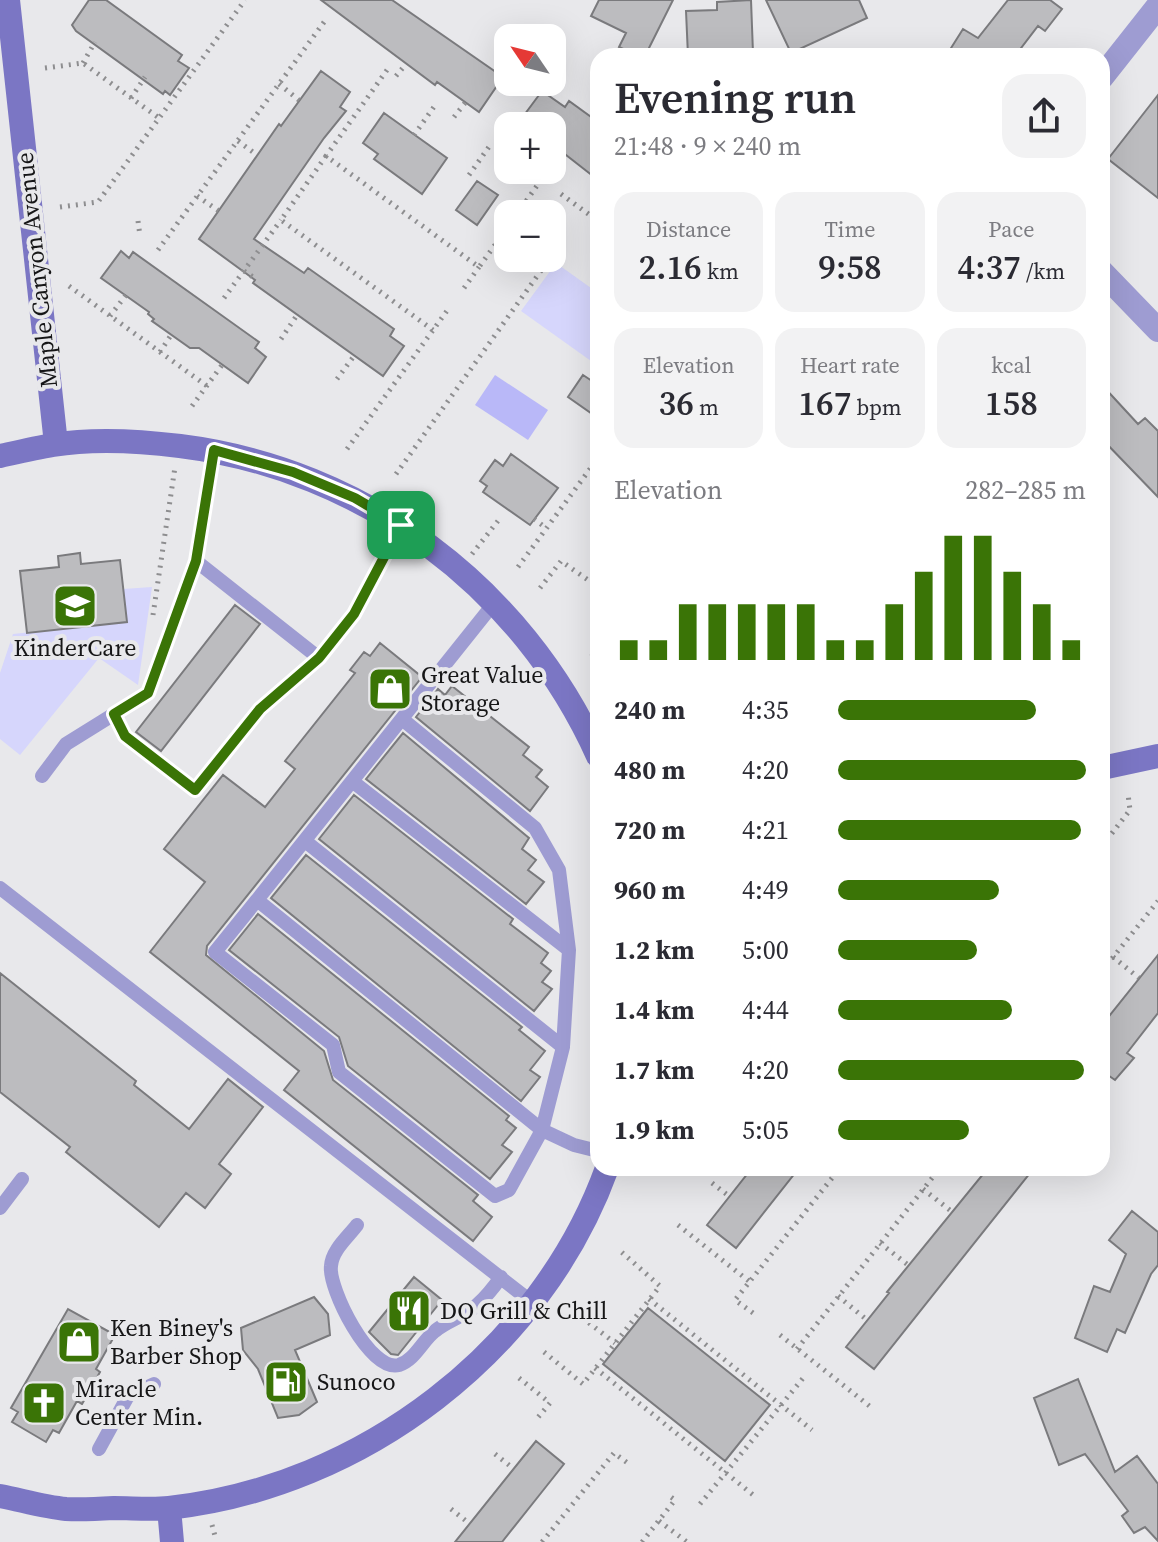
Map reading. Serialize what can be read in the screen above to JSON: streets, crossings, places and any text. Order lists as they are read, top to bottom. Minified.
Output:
{"streets":{"street":["Maple Canyon Avenue"]},"places":{"school or university":["KinderCare"],"shop":["Great Value Storage","Ken Biney's Barber Shop"],"restaurant":["DQ Grill & Chill"],"fuel station":["Sunoco"],"church":["Miracle Center Min."]},"north":"top left","page":{"map_buttons":["+","−"],"heading":["Evening run","21:48 · 9 × 240 m"],"stats":[["Distance","2.16 km"],["Time","9:58"],["Pace","4:37 /km"],["Elevation","36 m"],["Heart rate","167 bpm"],["kcal","158"]],"chart":["Elevation","282–285 m"],"list":[{"name":"240 m","note":"4:35"},{"name":"480 m","note":"4:20"},{"name":"720 m","note":"4:21"},{"name":"960 m","note":"4:49"},{"name":"1.2 km","note":"5:00"},{"name":"1.4 km","note":"4:44"},{"name":"1.7 km","note":"4:20"},{"name":"1.9 km","note":"5:05"}]}}
